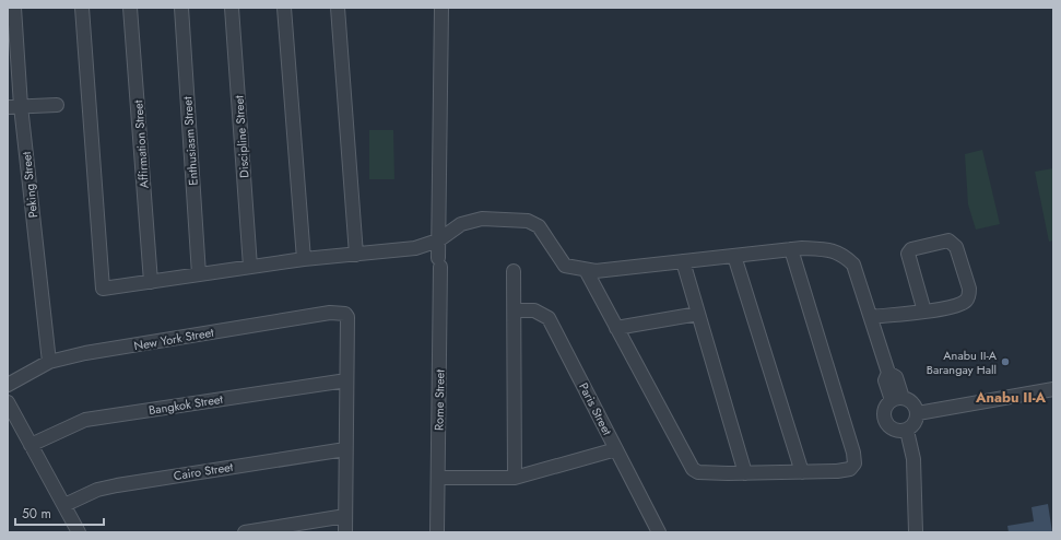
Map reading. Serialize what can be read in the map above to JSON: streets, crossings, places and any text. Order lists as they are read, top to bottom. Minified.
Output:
{"streets":{"street":["Discipline Street","Enthusiasm Street","Affirmation Street","Peking Street","New York Street","Rome Street","Bangkok Street","Paris Street","Cairo Street"]},"crossings":[["Peking Street","New York Street"],["New York Street","Bangkok Street"]],"districts":["Anabu II-A"],"places":["Anabu II-A Barangay Hall"],"scale_bar":"50 m"}
